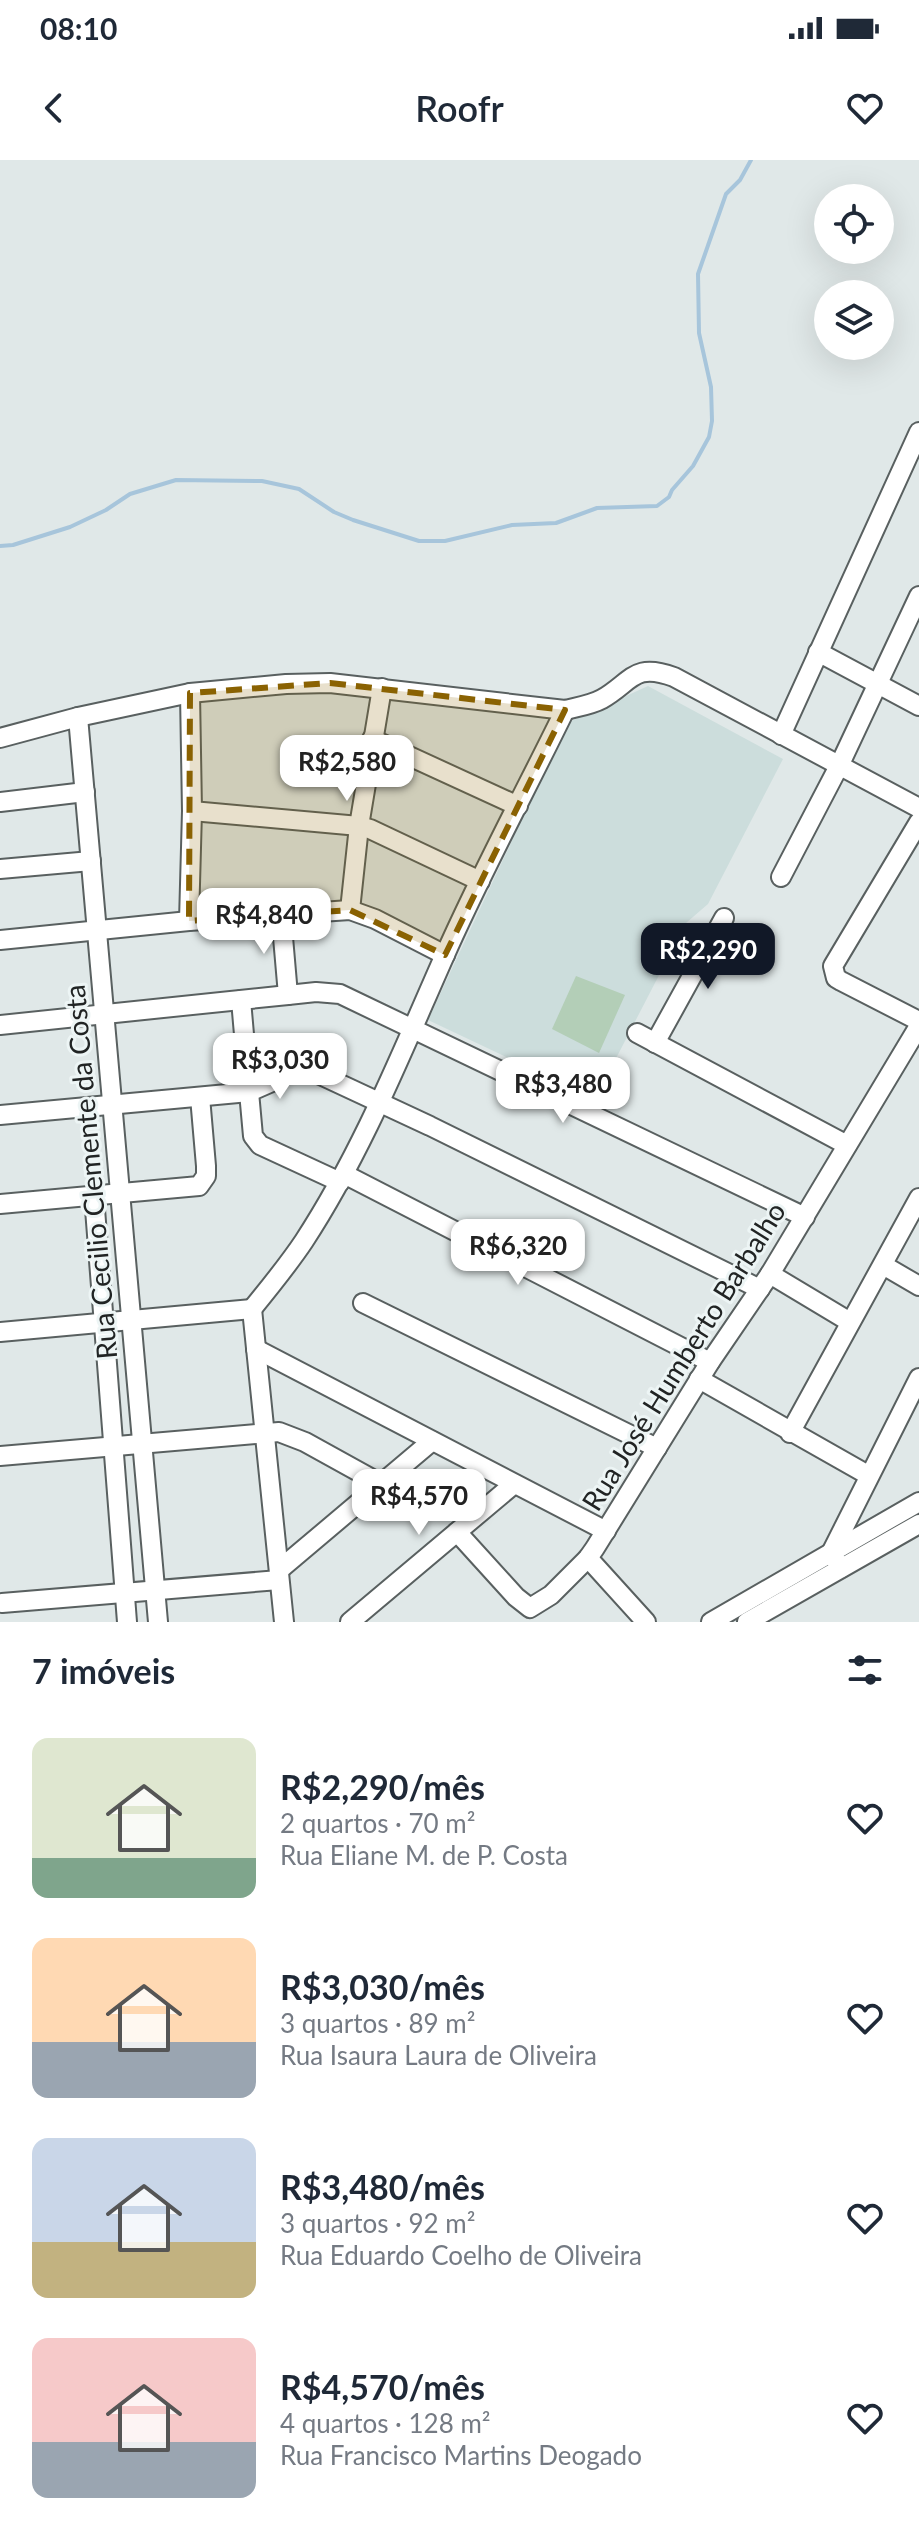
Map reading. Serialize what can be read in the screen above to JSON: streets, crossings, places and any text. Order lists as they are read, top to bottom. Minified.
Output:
{"streets":{"street":["Rua Cecilio Clemente da Costa","Rua José Humberto Barbalho"]},"page":{"status":"08:10","header":"Roofr","price":["R$2,580","R$4,840","R$2,290","R$3,030","R$3,480","R$6,320","R$4,570"],"heading":"7 imóveis","list":[{"name":"R$2,290/mês","note":"2 quartos · 70 m² · Rua Eliane M. de P. Costa"},{"name":"R$3,030/mês","note":"3 quartos · 89 m² · Rua Isaura Laura de Oliveira"},{"name":"R$3,480/mês","note":"3 quartos · 92 m² · Rua Eduardo Coelho de Oliveira"},{"name":"R$4,570/mês","note":"4 quartos · 128 m² · Rua Francisco Martins Deogado"}]}}
